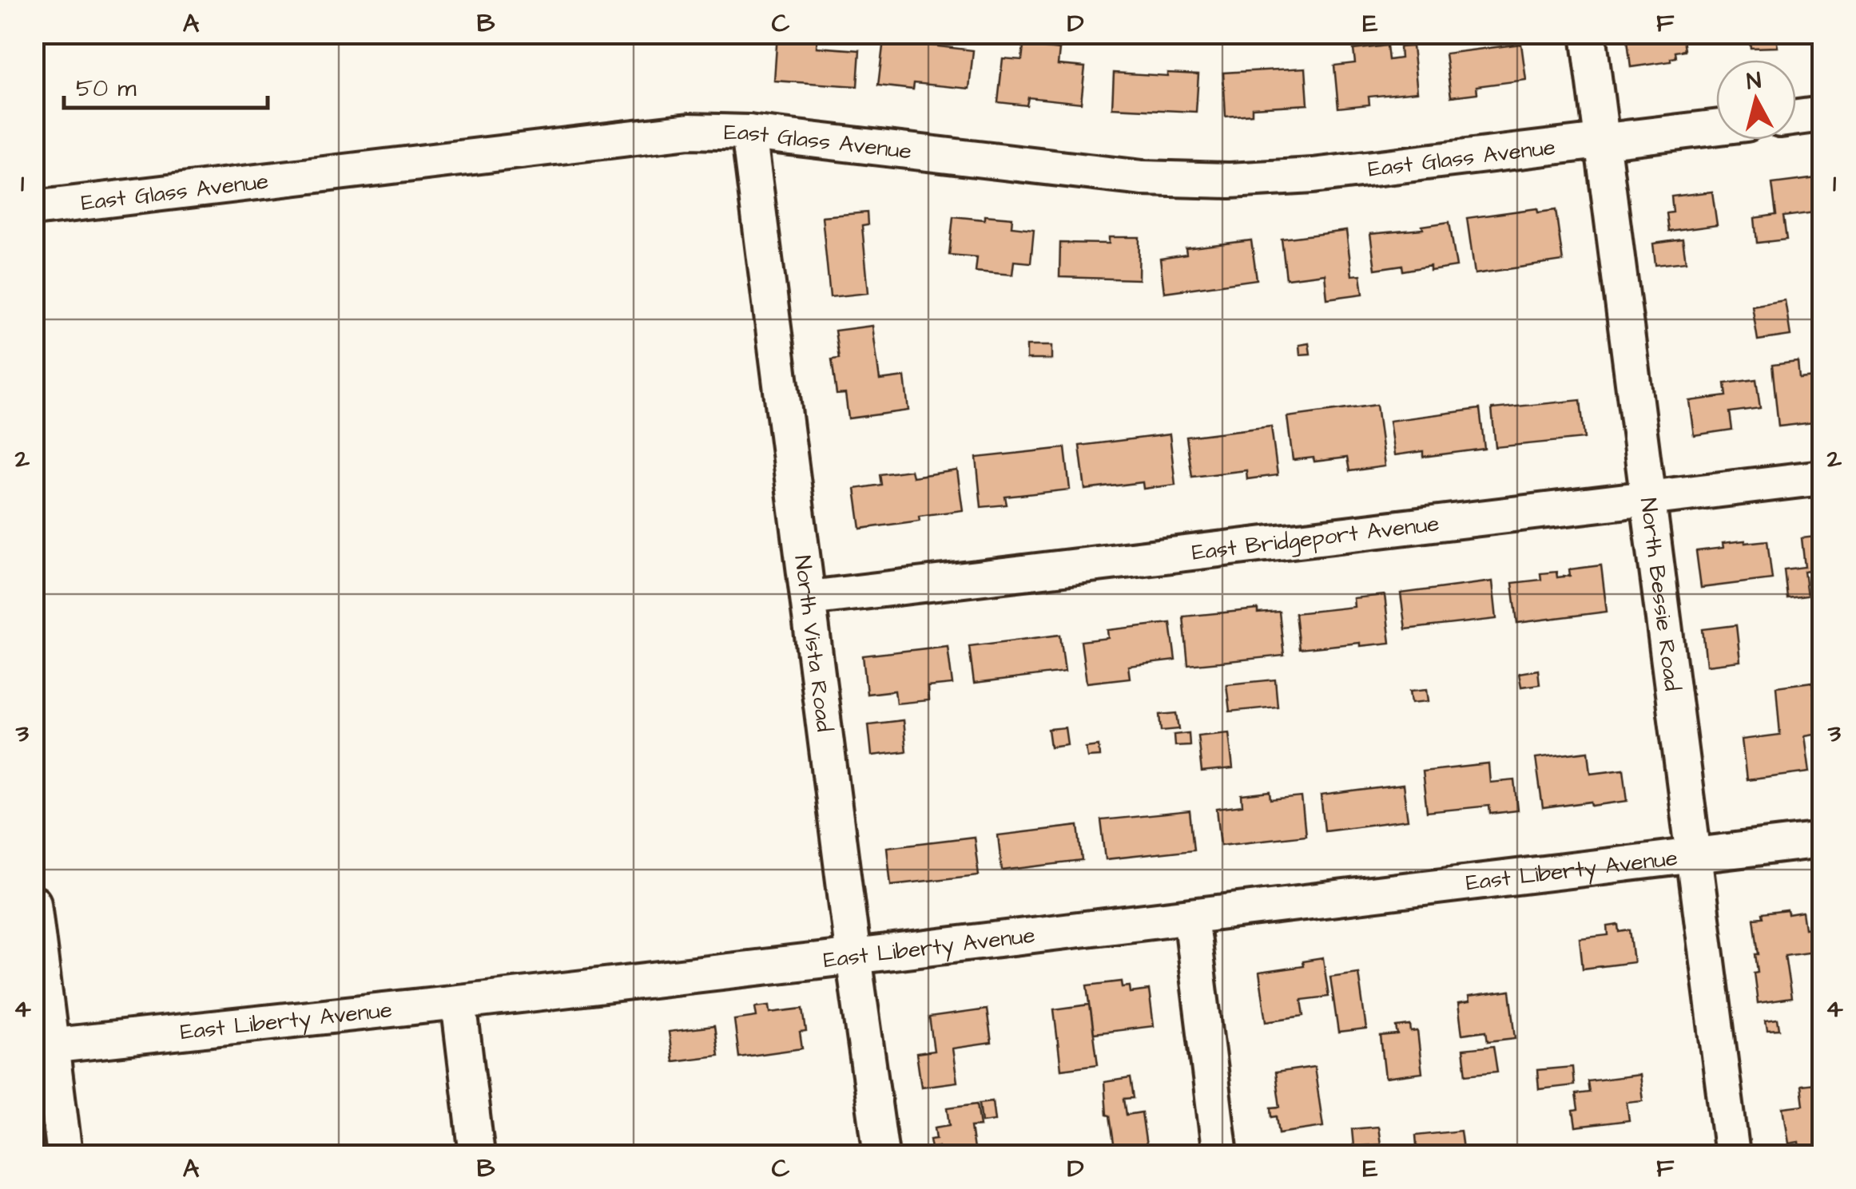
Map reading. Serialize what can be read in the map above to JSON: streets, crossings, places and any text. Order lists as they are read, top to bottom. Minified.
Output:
{"streets":{"street":["East Glass Avenue","East Bridgeport Avenue","North Bessie Road","North Vista Road","East Liberty Avenue"]},"crossings":[["East Glass Avenue","North Bessie Road"],["East Glass Avenue","North Vista Road"],["East Bridgeport Avenue","North Bessie Road"],["East Bridgeport Avenue","North Vista Road"],["North Bessie Road","East Liberty Avenue"],["North Vista Road","East Liberty Avenue"]],"scale_bar":"50 m","north":"top","grid":{"columns":["A","B","C","D","E","F"],"rows":["1","2","3","4"]}}
